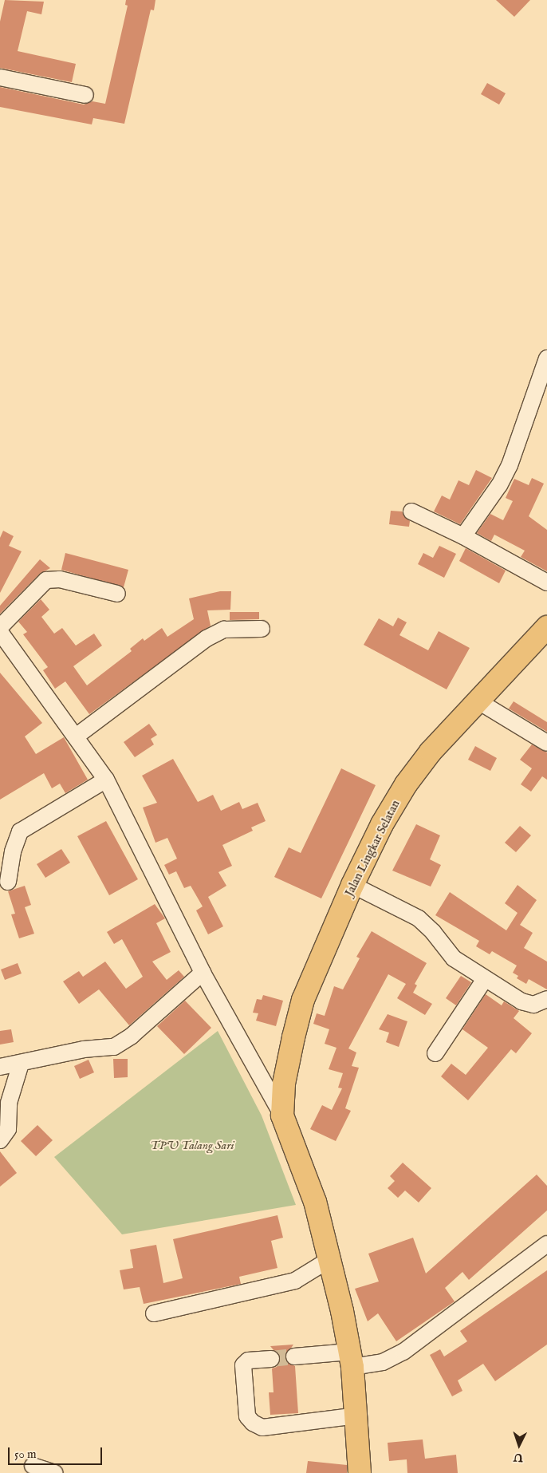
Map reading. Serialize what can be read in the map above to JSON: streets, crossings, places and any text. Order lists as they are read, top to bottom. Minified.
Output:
{"streets":{"highway":["Jalan Lingkar Selatan"]},"parks":["TPU Talang Sari"],"scale_bar":"50 m","north":"bottom"}
